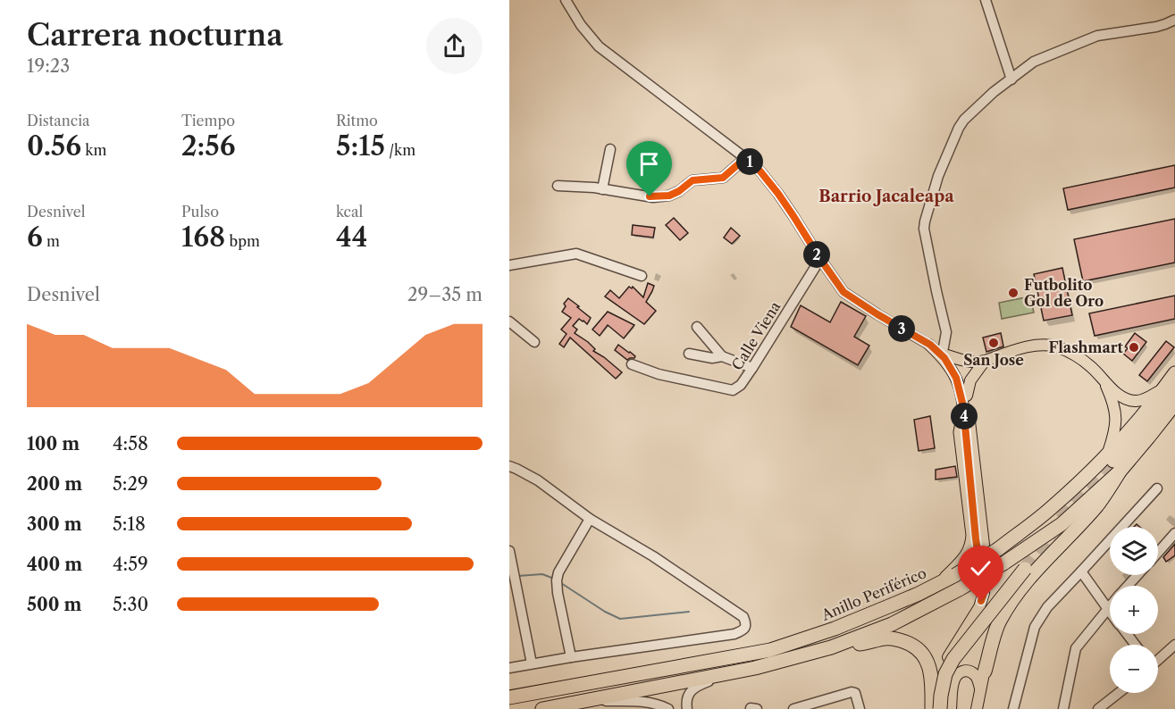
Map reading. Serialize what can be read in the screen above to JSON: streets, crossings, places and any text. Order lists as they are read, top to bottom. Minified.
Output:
{"streets":{"highway":["Anillo Periférico"],"street":["Calle Viena"]},"districts":["Barrio Jacaleapa"],"places":["Futbolito Gol de Oro","San Jose","Flashmart"],"page":{"heading":["Carrera nocturna","19:23"],"stats":[["Distancia","0.56 km"],["Tiempo","2:56"],["Ritmo","5:15 /km"],["Desnivel","6 m"],["Pulso","168 bpm"],["kcal","44"]],"pins":["1","2","3","4"],"chart":["Desnivel","29–35 m"],"list":[{"name":"100 m","note":"4:58"},{"name":"200 m","note":"5:29"},{"name":"300 m","note":"5:18"},{"name":"400 m","note":"4:59"},{"name":"500 m","note":"5:30"}],"map_buttons":["+","−"]}}
